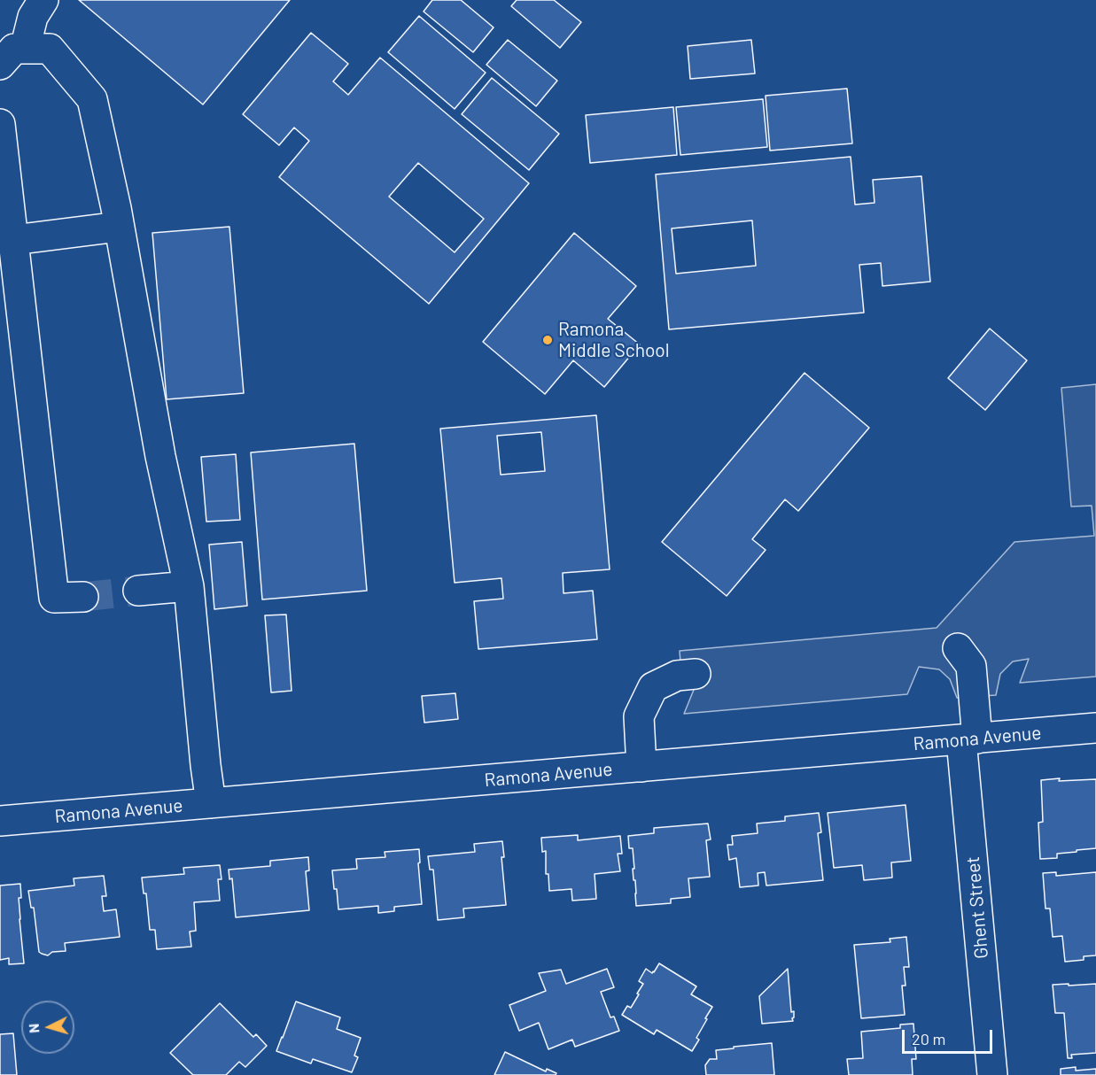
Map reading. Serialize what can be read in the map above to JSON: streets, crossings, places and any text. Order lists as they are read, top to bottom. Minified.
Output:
{"streets":{"street":["Ramona Avenue","Ghent Street"]},"crossings":[["Ramona Avenue","Ghent Street"]],"places":["Ramona Middle School"],"scale_bar":"20 m","north":"left"}
